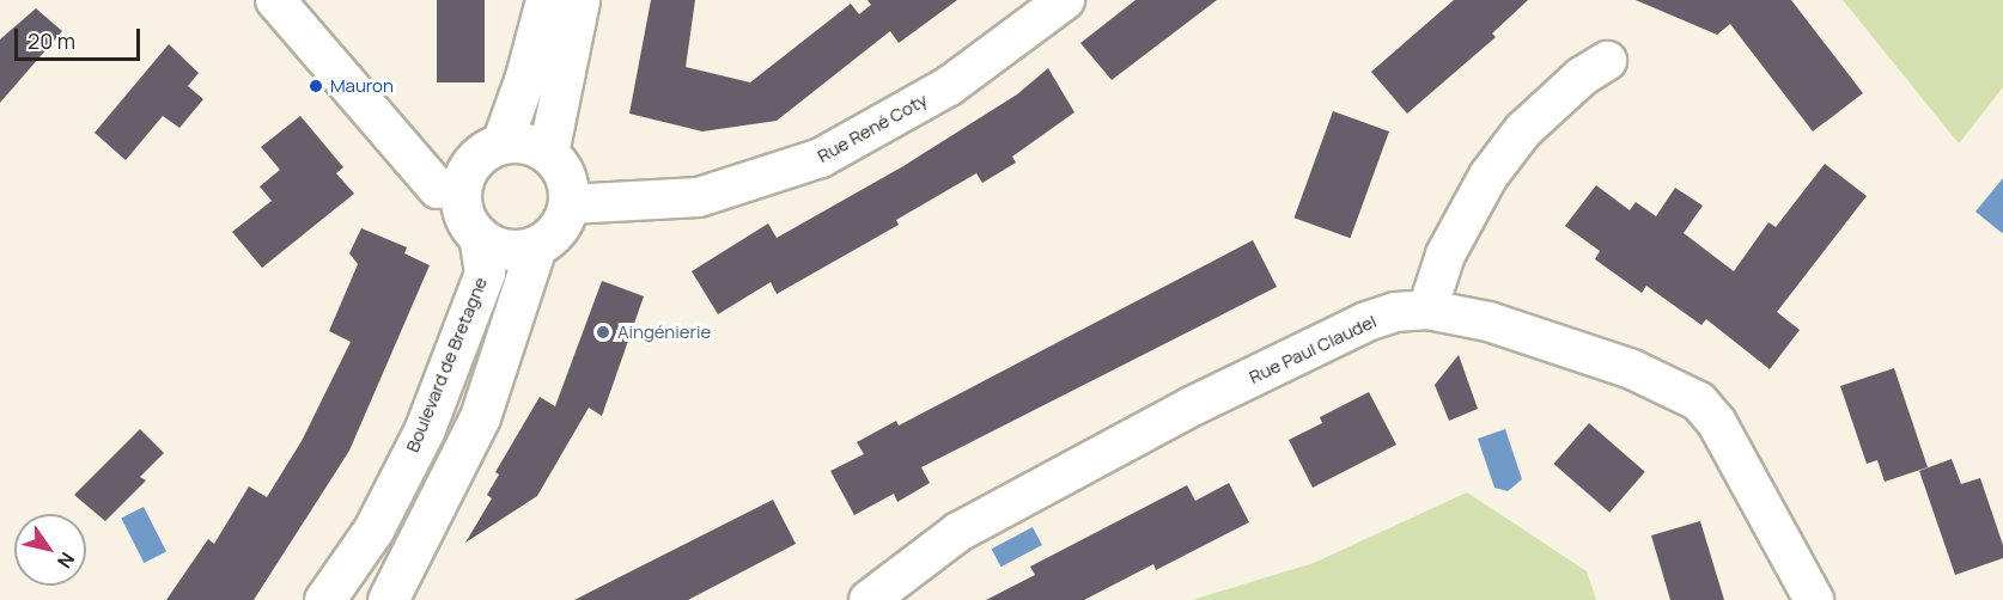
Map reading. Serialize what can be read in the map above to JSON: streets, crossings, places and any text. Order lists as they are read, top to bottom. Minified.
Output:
{"streets":{"main road":["Boulevard de Bretagne"],"street":["Rue René Coty","Rue Paul Claudel"]},"crossings":[["Rue René Coty","Boulevard de Bretagne"]],"places":["Mauron","Aingénierie"],"scale_bar":"20 m","north":"bottom right"}
